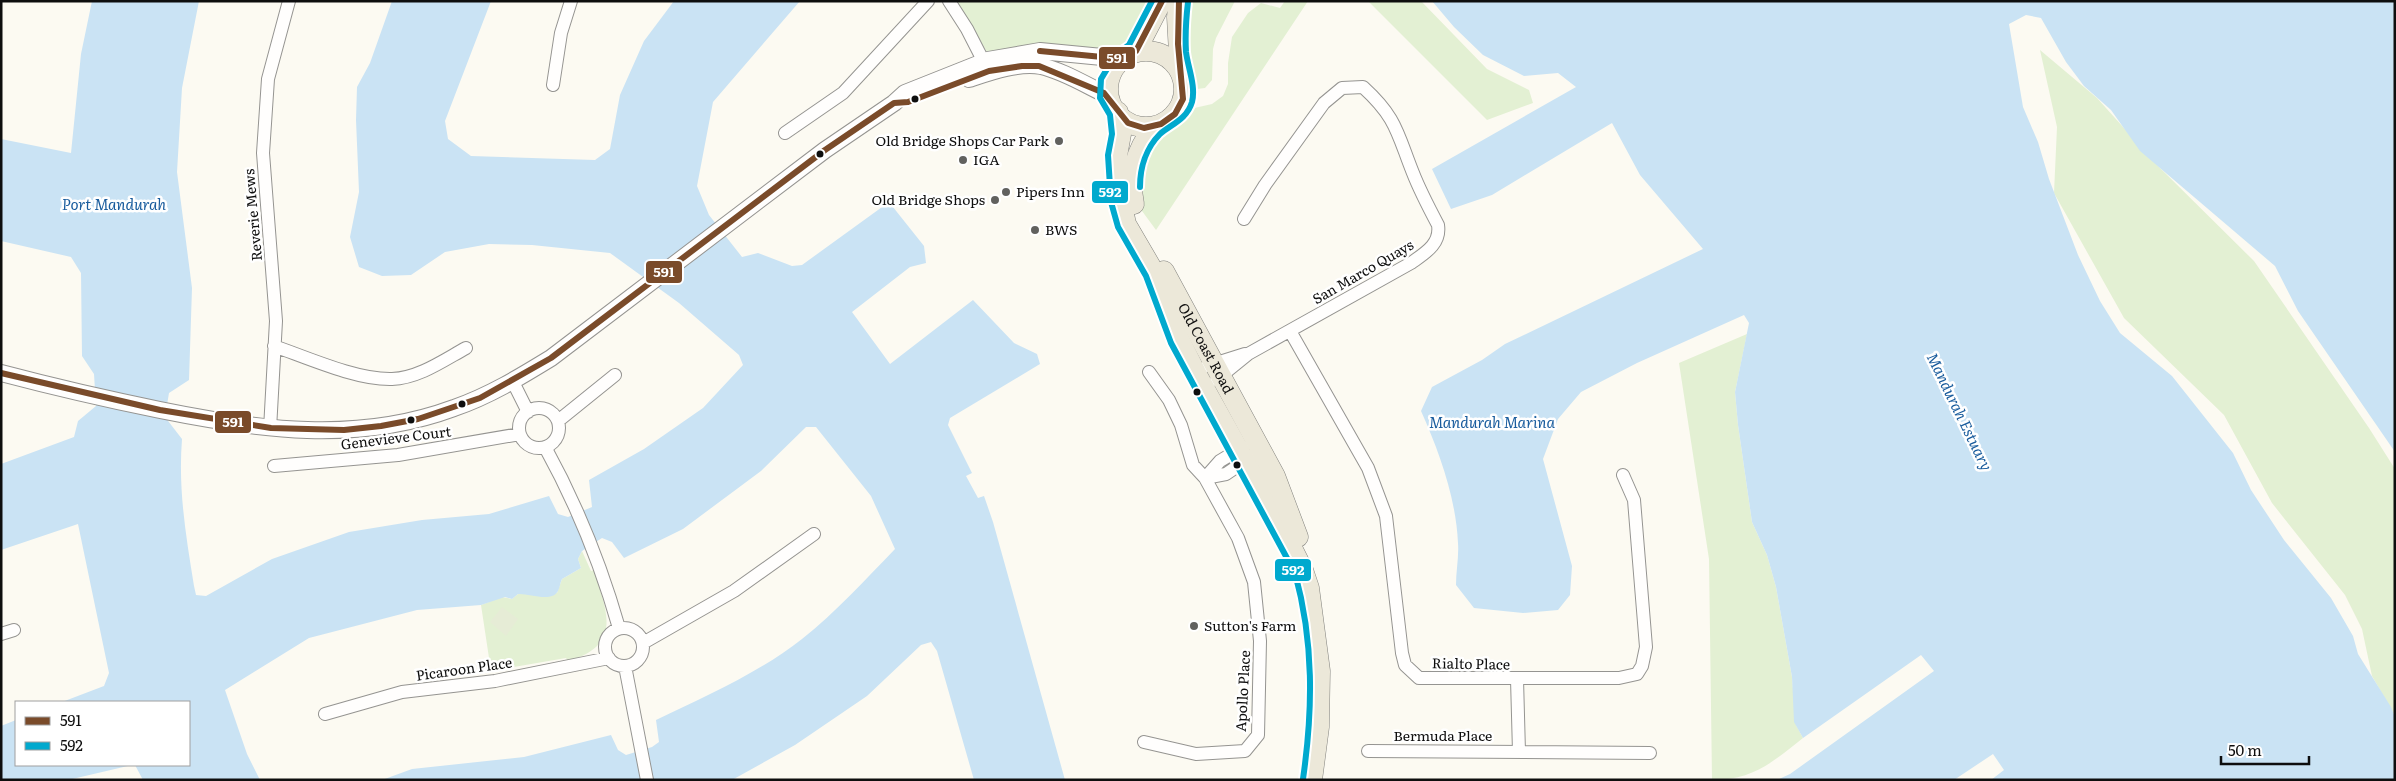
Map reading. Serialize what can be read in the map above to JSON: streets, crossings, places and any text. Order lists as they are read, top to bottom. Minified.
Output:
{"streets":{"main road":["Old Coast Road"],"street":["Reverie Mews","San Marco Quays","Genevieve Court","Rialto Place","Picaroon Place","Apollo Place","Bermuda Place"]},"crossings":[["San Marco Quays","Old Coast Road"],["San Marco Quays","Rialto Place"]],"water":["Port Mandurah","Mandurah Estuary","Mandurah Marina"],"places":["Old Bridge Shops Car Park","IGA","Pipers Inn","Old Bridge Shops","BWS","Sutton's Farm"],"lines":["transit line 591","transit line 592"],"legend":["591","592"],"scale_bar":"50 m"}
